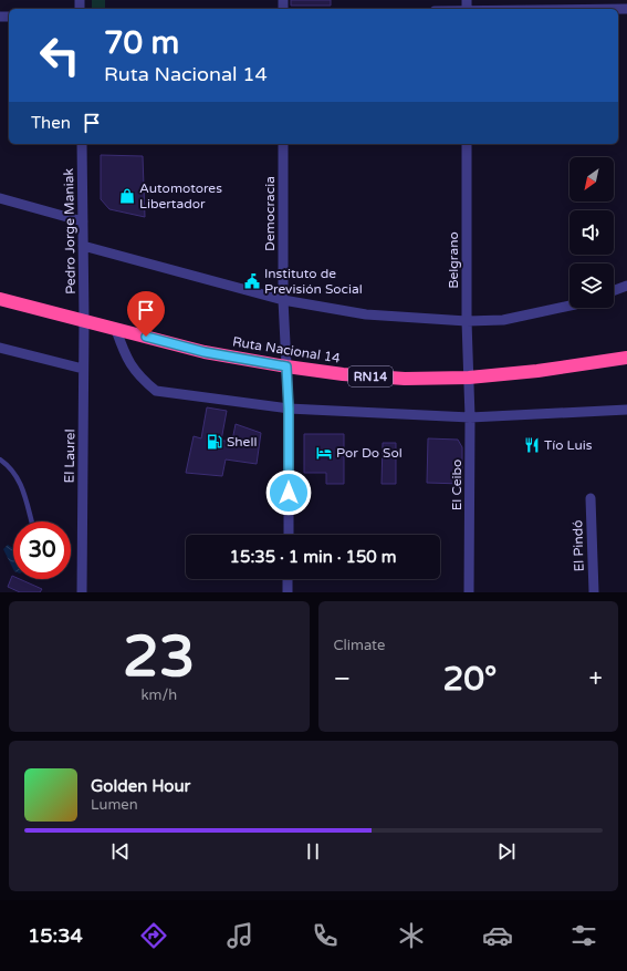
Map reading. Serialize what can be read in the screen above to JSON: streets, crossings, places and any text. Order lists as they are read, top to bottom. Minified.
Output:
{"streets":{"highway":["Ruta Nacional 14","RN14"],"street":["Democracia","Pedro Jorge Maniak","Belgrano","El Laurel","El Ceibo","El Pindó"]},"crossings":[["Democracia","Ruta Nacional 14"],["Pedro Jorge Maniak","Ruta Nacional 14"],["Pedro Jorge Maniak","El Laurel"],["Belgrano","Ruta Nacional 14"],["Belgrano","El Ceibo"],["Ruta Nacional 14","El Laurel"],["Ruta Nacional 14","El Ceibo"]],"places":{"shop":["Automotores Libertador"],"public building":["Instituto de Previsión Social"],"fuel station":["Shell"],"restaurant":["Tío Luis"],"hotel":["Por Do Sol"]},"north":"bottom left","page":{"turn":["70 m","Ruta Nacional 14"],"then":"Then","limit":"30","trip":"15:35 · 1 min · 150 m","tile":[["23","km/h"],"Climate"],"heat":["−","20°","+"],"song":["Golden Hour","Lumen"],"tabs":"15:34"}}
